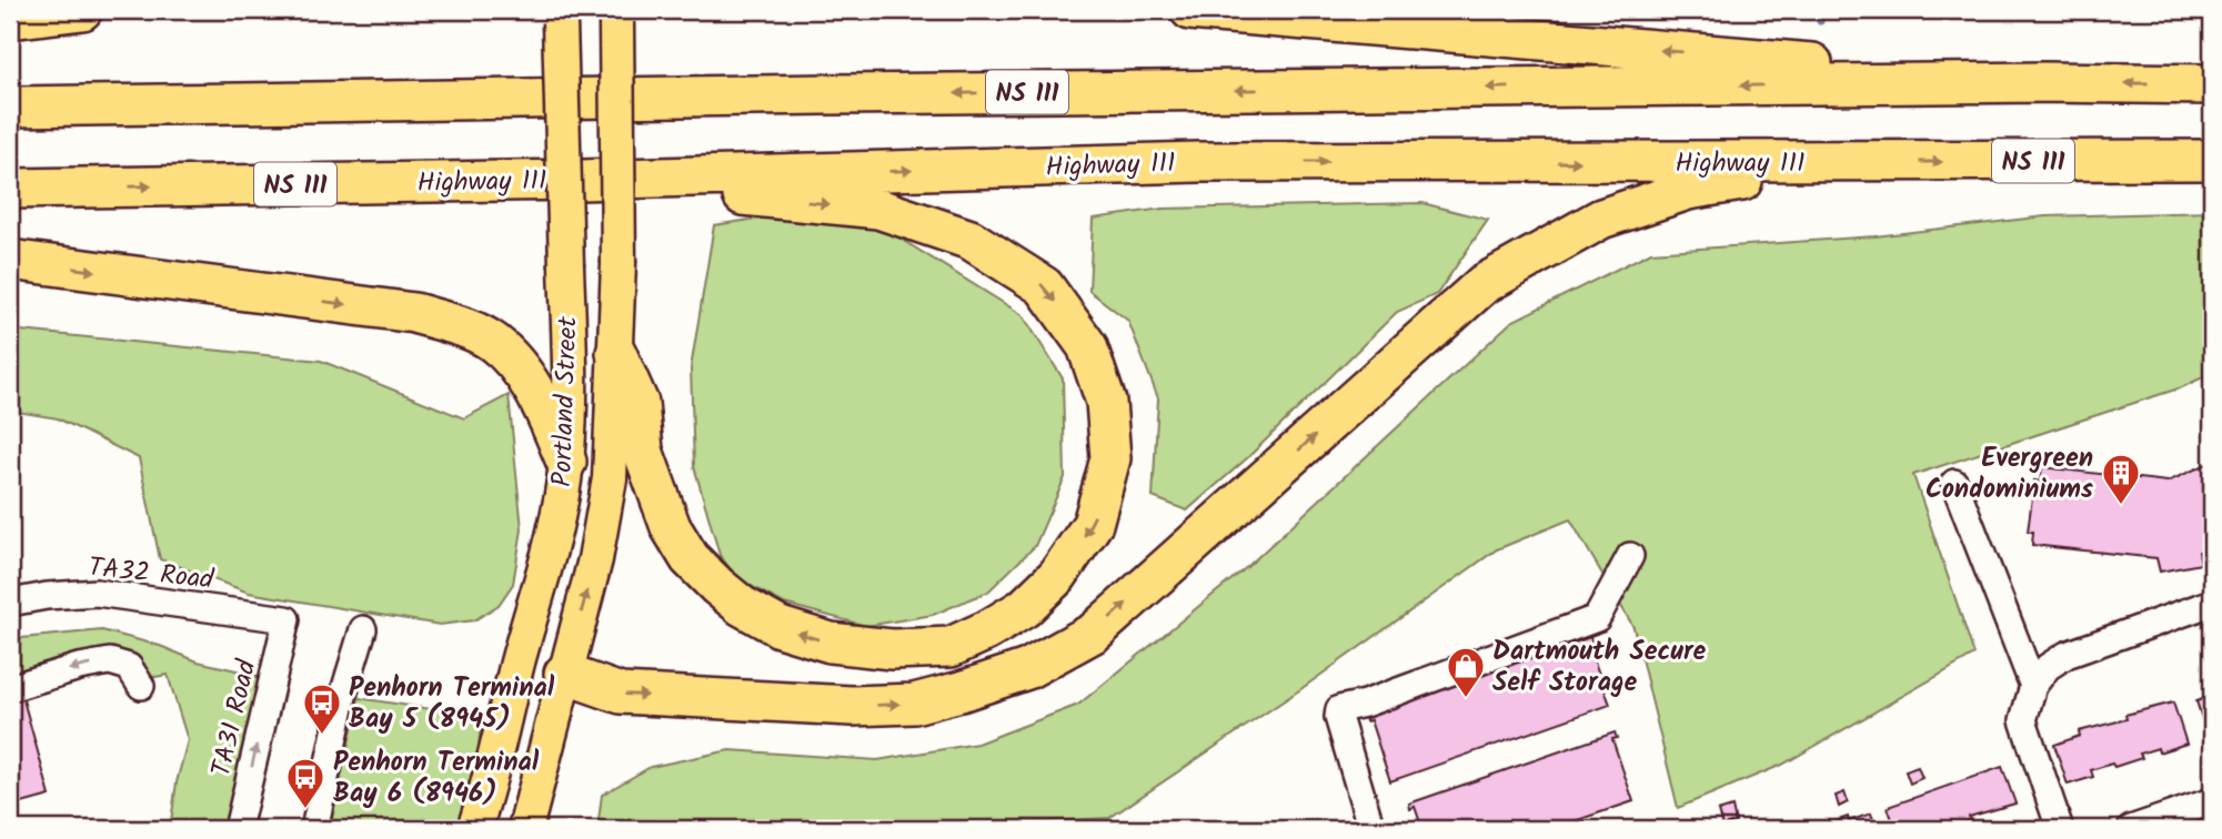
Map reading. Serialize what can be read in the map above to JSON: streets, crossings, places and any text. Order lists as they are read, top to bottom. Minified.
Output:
{"streets":{"highway":["NS 111","Highway 111"],"main road":["Portland Street"],"street":["TA32 Road","TA31 Road"]},"crossings":[["TA32 Road","TA31 Road"]],"places":{"building":["Evergreen Condominiums"],"shop":["Dartmouth Secure Self Storage"],"bus stop":["Penhorn Terminal Bay 5 (8945)","Penhorn Terminal Bay 6 (8946)"]}}
